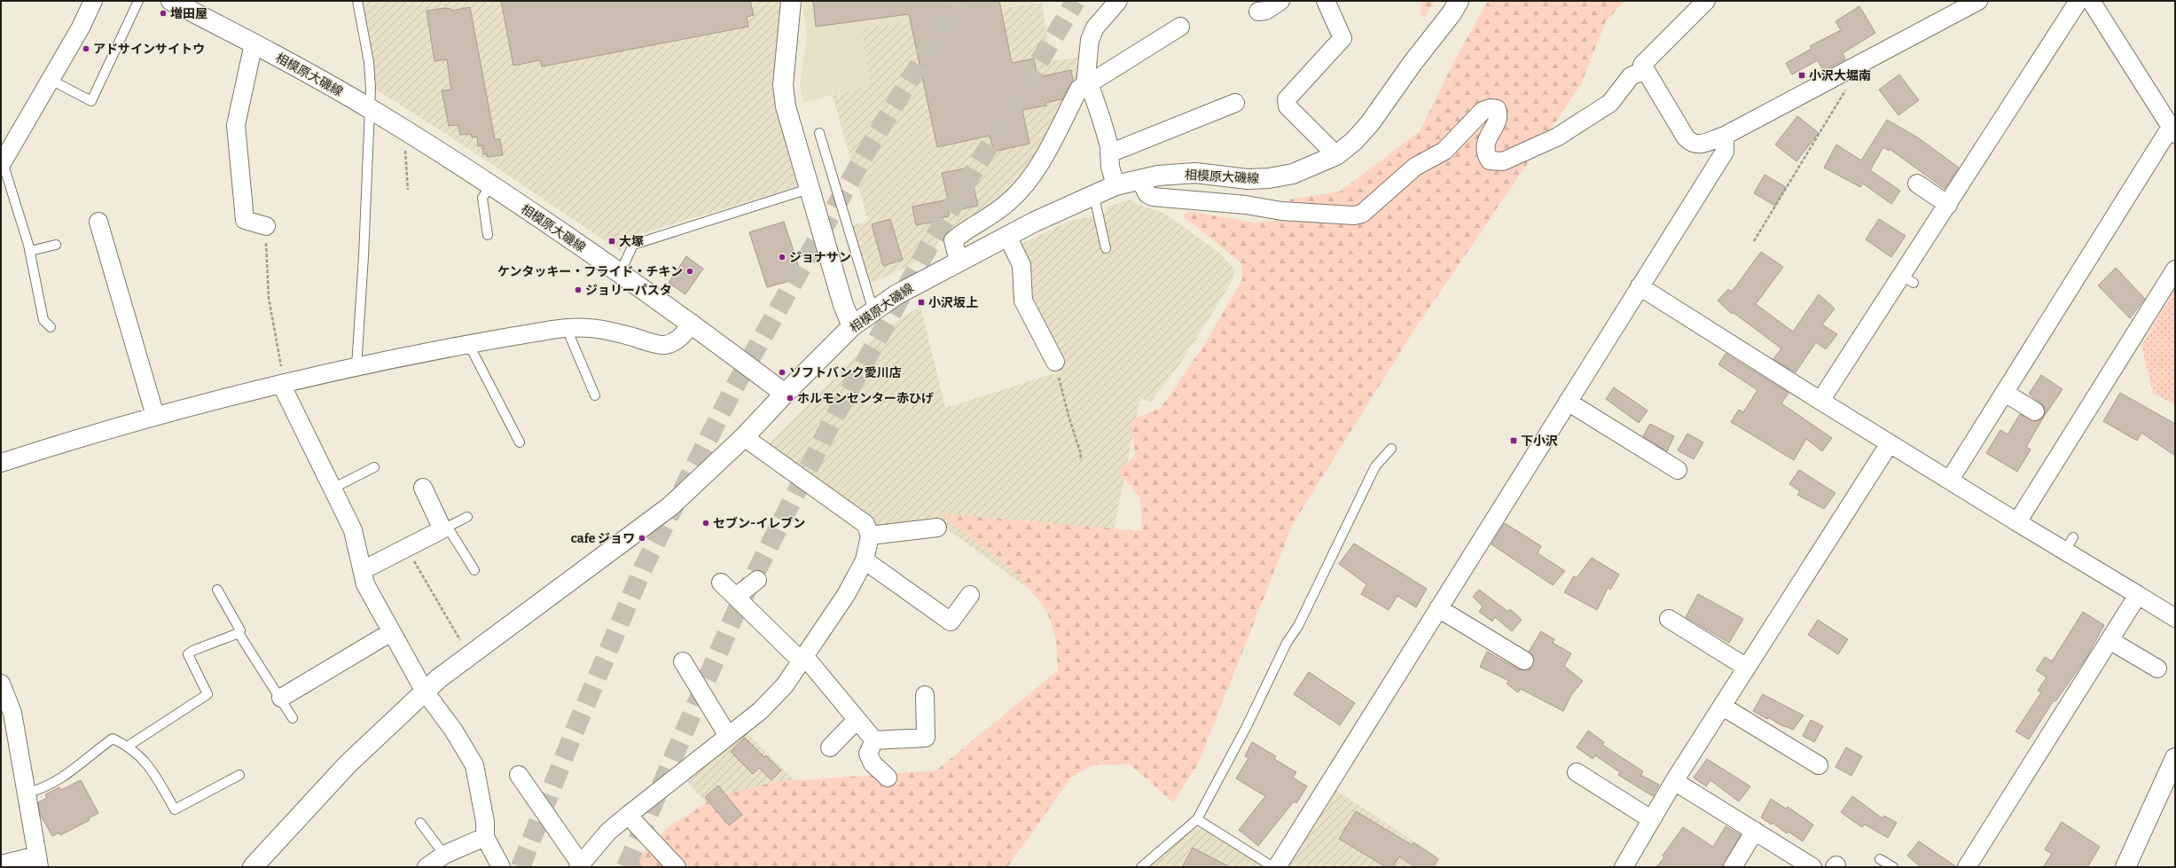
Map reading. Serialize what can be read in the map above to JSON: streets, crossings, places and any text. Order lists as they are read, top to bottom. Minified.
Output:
{"streets":{"main road":["相模原大磯線"]},"places":{"other":["増田屋","アドサインサイトウ","ジョナサン","ケンタッキー・フライド・チキン","ジョリーパスタ","ソフトバンク愛川店","ホルモンセンター赤ひげ","セブン-イレブン","cafe ジョワ"],"transit":["小沢大堀南","大塚","小沢坂上","下小沢"]}}
